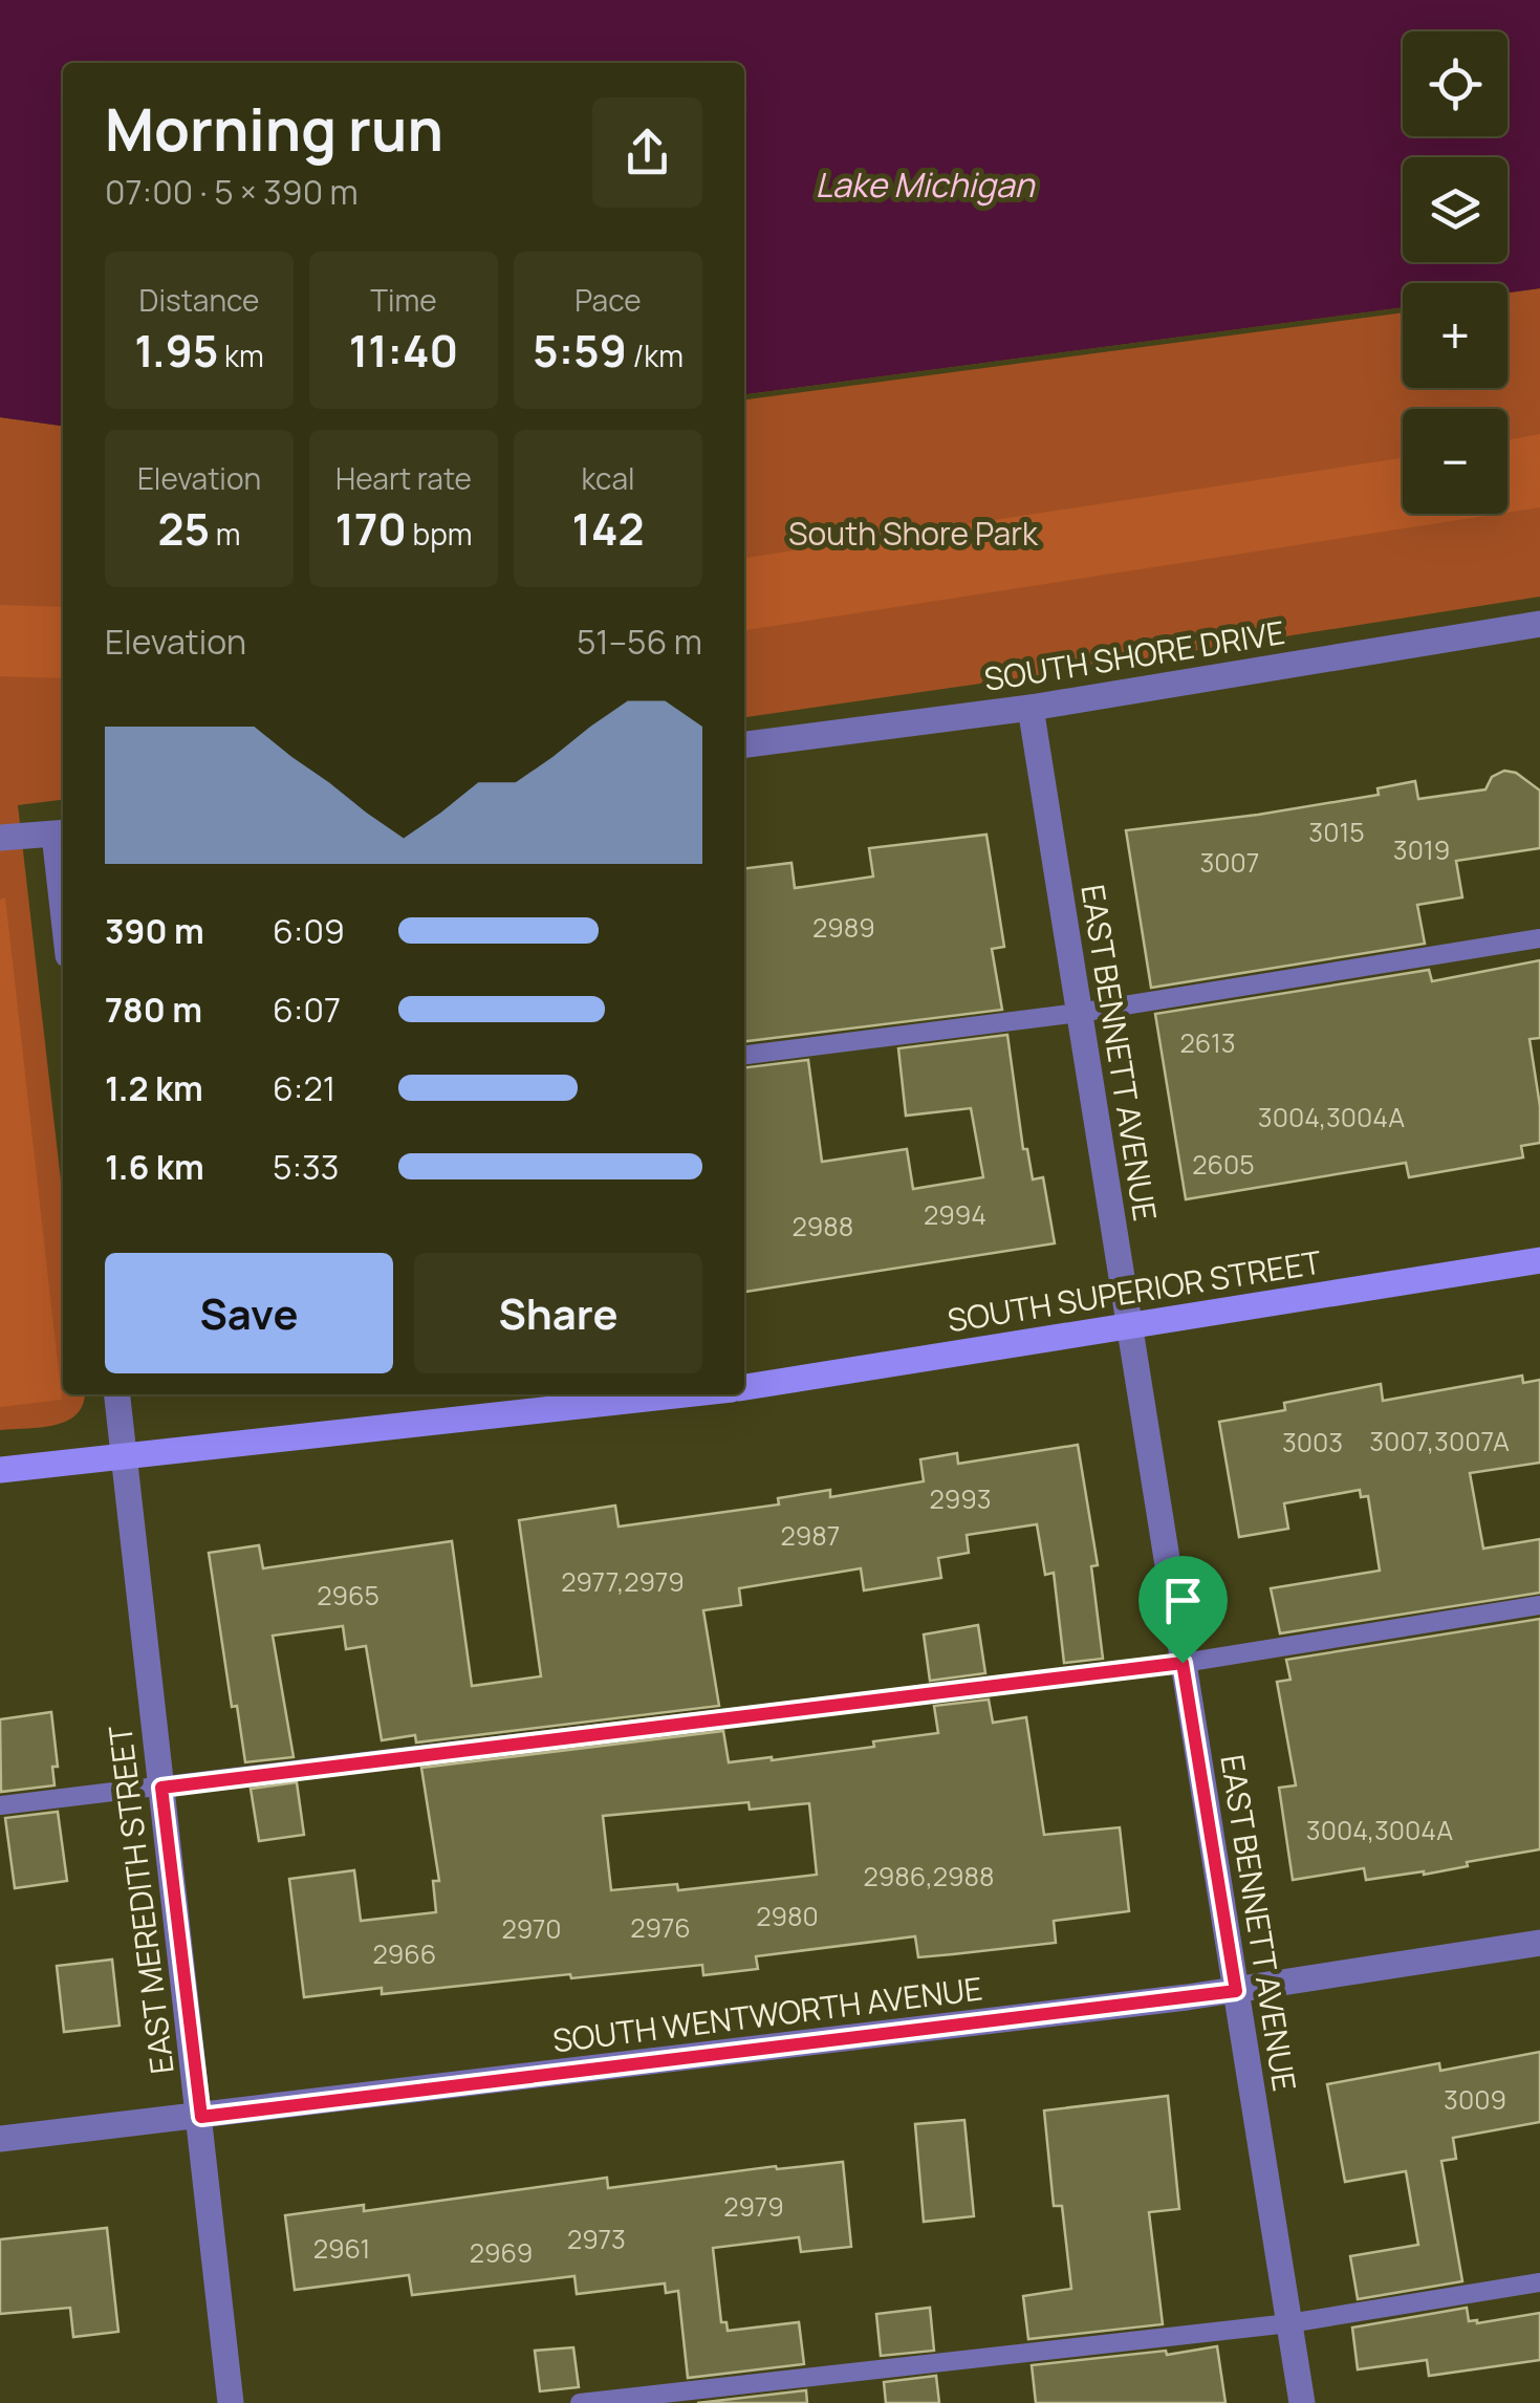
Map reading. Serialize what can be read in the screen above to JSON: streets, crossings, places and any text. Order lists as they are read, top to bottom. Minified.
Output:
{"streets":{"street":["SOUTH SHORE DRIVE","EAST BENNETT AVENUE","SOUTH SUPERIOR STREET","EAST MEREDITH STREET","SOUTH WENTWORTH AVENUE"]},"crossings":[["SOUTH SHORE DRIVE","EAST BENNETT AVENUE"],["EAST BENNETT AVENUE","SOUTH SUPERIOR STREET"],["EAST BENNETT AVENUE","SOUTH WENTWORTH AVENUE"],["SOUTH SUPERIOR STREET","EAST MEREDITH STREET"],["EAST MEREDITH STREET","SOUTH WENTWORTH AVENUE"]],"water":["Lake Michigan"],"parks":["South Shore Park"],"house_numbers":["3015","3019","3007","2989","2613","3004,3004A","2605","2994","2988","3007,3007A","3003","2993","2987","2977,2979","2965","3004,3004A","2986,2988","2980","2976","2970","2966","3009","2979","2973","2961","2969"],"page":{"map_buttons":["+","−"],"heading":["Morning run","07:00 · 5 × 390 m"],"stats":[["Distance","1.95 km"],["Time","11:40"],["Pace","5:59 /km"],["Elevation","25 m"],["Heart rate","170 bpm"],["kcal","142"]],"chart":["Elevation","51–56 m"],"list":[{"name":"390 m","note":"6:09"},{"name":"780 m","note":"6:07"},{"name":"1.2 km","note":"6:21"},{"name":"1.6 km","note":"5:33"}],"buttons":["Save","Share"]}}
